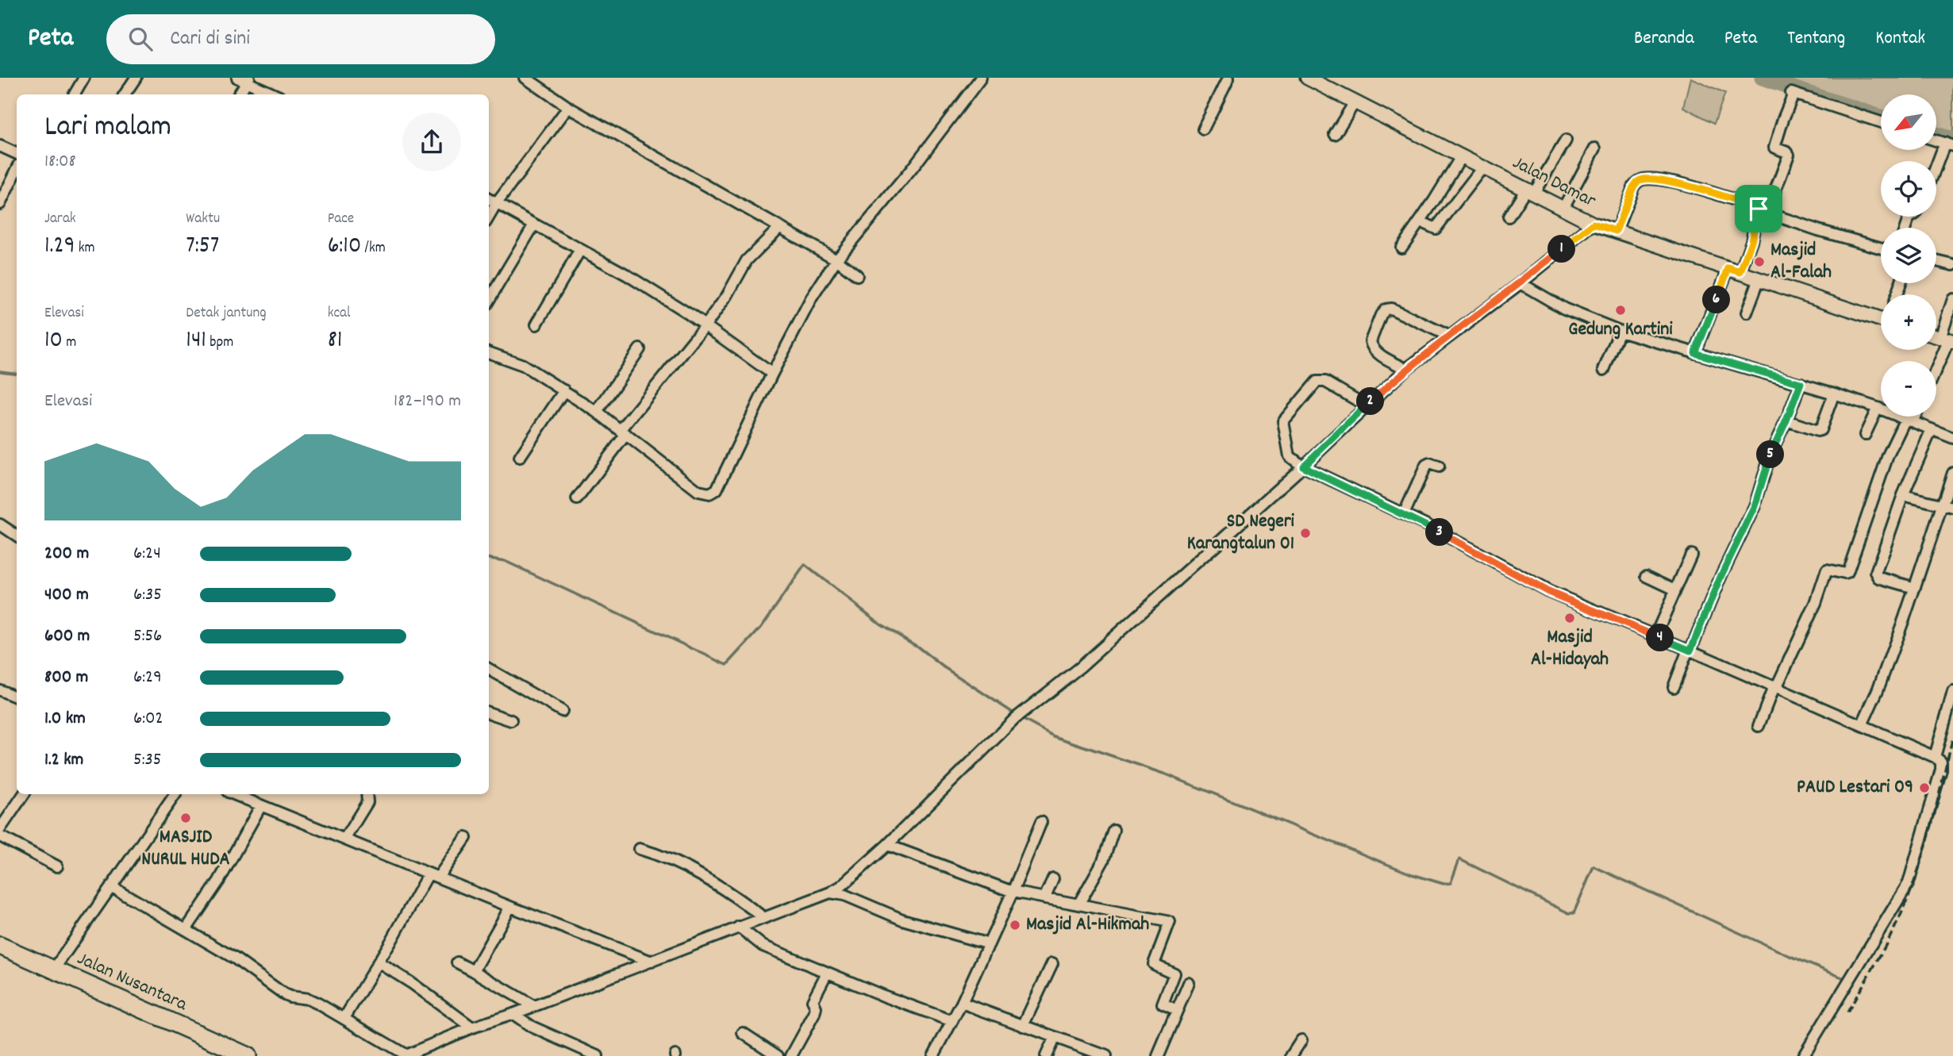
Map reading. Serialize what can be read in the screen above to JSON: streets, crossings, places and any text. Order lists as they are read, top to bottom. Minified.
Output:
{"streets":{"highway":["Jalan Nusantara"],"street":["Jalan Damar"]},"places":["Masjid Al-Falah","Gedung Kartini","SD Negeri Karangtalun 01","Masjid Al-Hidayah","PAUD Lestari 09","MASJID NURUL HUDA","Masjid Al-Hikmah"],"north":"bottom left","page":{"header":"Peta","search":"Cari di sini","nav":["Beranda","Peta","Tentang","Kontak"],"map_buttons":["+","−"],"heading":["Lari malam","18:08"],"stats":[["Jarak","1.29 km"],["Waktu","7:57"],["Pace","6:10 /km"],["Elevasi","10 m"],["Detak jantung","141 bpm"],["kcal","81"]],"pins":["1","6","2","5","3","4"],"chart":["Elevasi","182–190 m"],"list":[{"name":"200 m","note":"6:24"},{"name":"400 m","note":"6:35"},{"name":"600 m","note":"5:56"},{"name":"800 m","note":"6:29"},{"name":"1.0 km","note":"6:02"},{"name":"1.2 km","note":"5:35"}]}}
